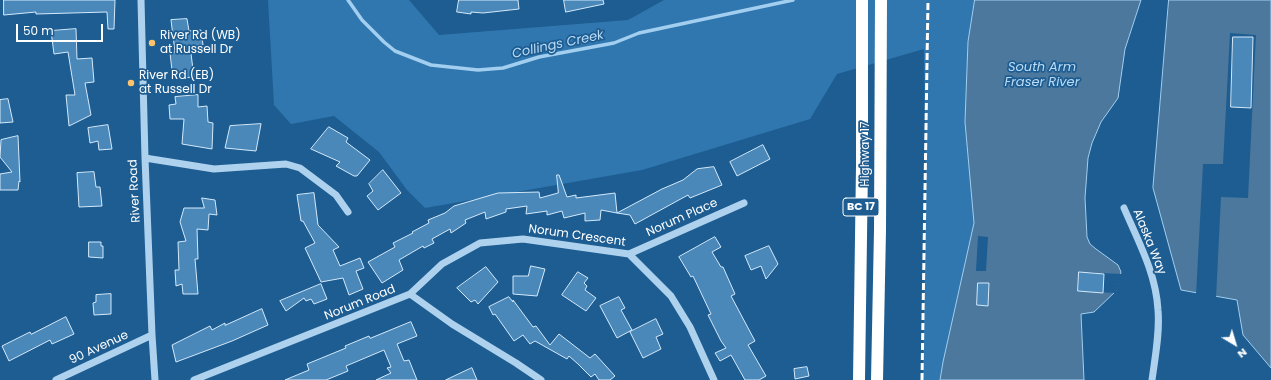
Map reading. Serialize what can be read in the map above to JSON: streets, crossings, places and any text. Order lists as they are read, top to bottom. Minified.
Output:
{"streets":{"highway":["Highway 17","BC 17"],"street":["River Road","Norum Place","Norum Crescent","Alaska Way","Norum Road","90 Avenue"]},"crossings":[["River Road","90 Avenue"],["Norum Place","Norum Crescent"],["Norum Crescent","Norum Road"]],"water":["Collings Creek","South Arm Fraser River"],"places":["River Rd (WB) at Russell Dr","River Rd (EB) at Russell Dr"],"scale_bar":"50 m","north":"bottom right"}
